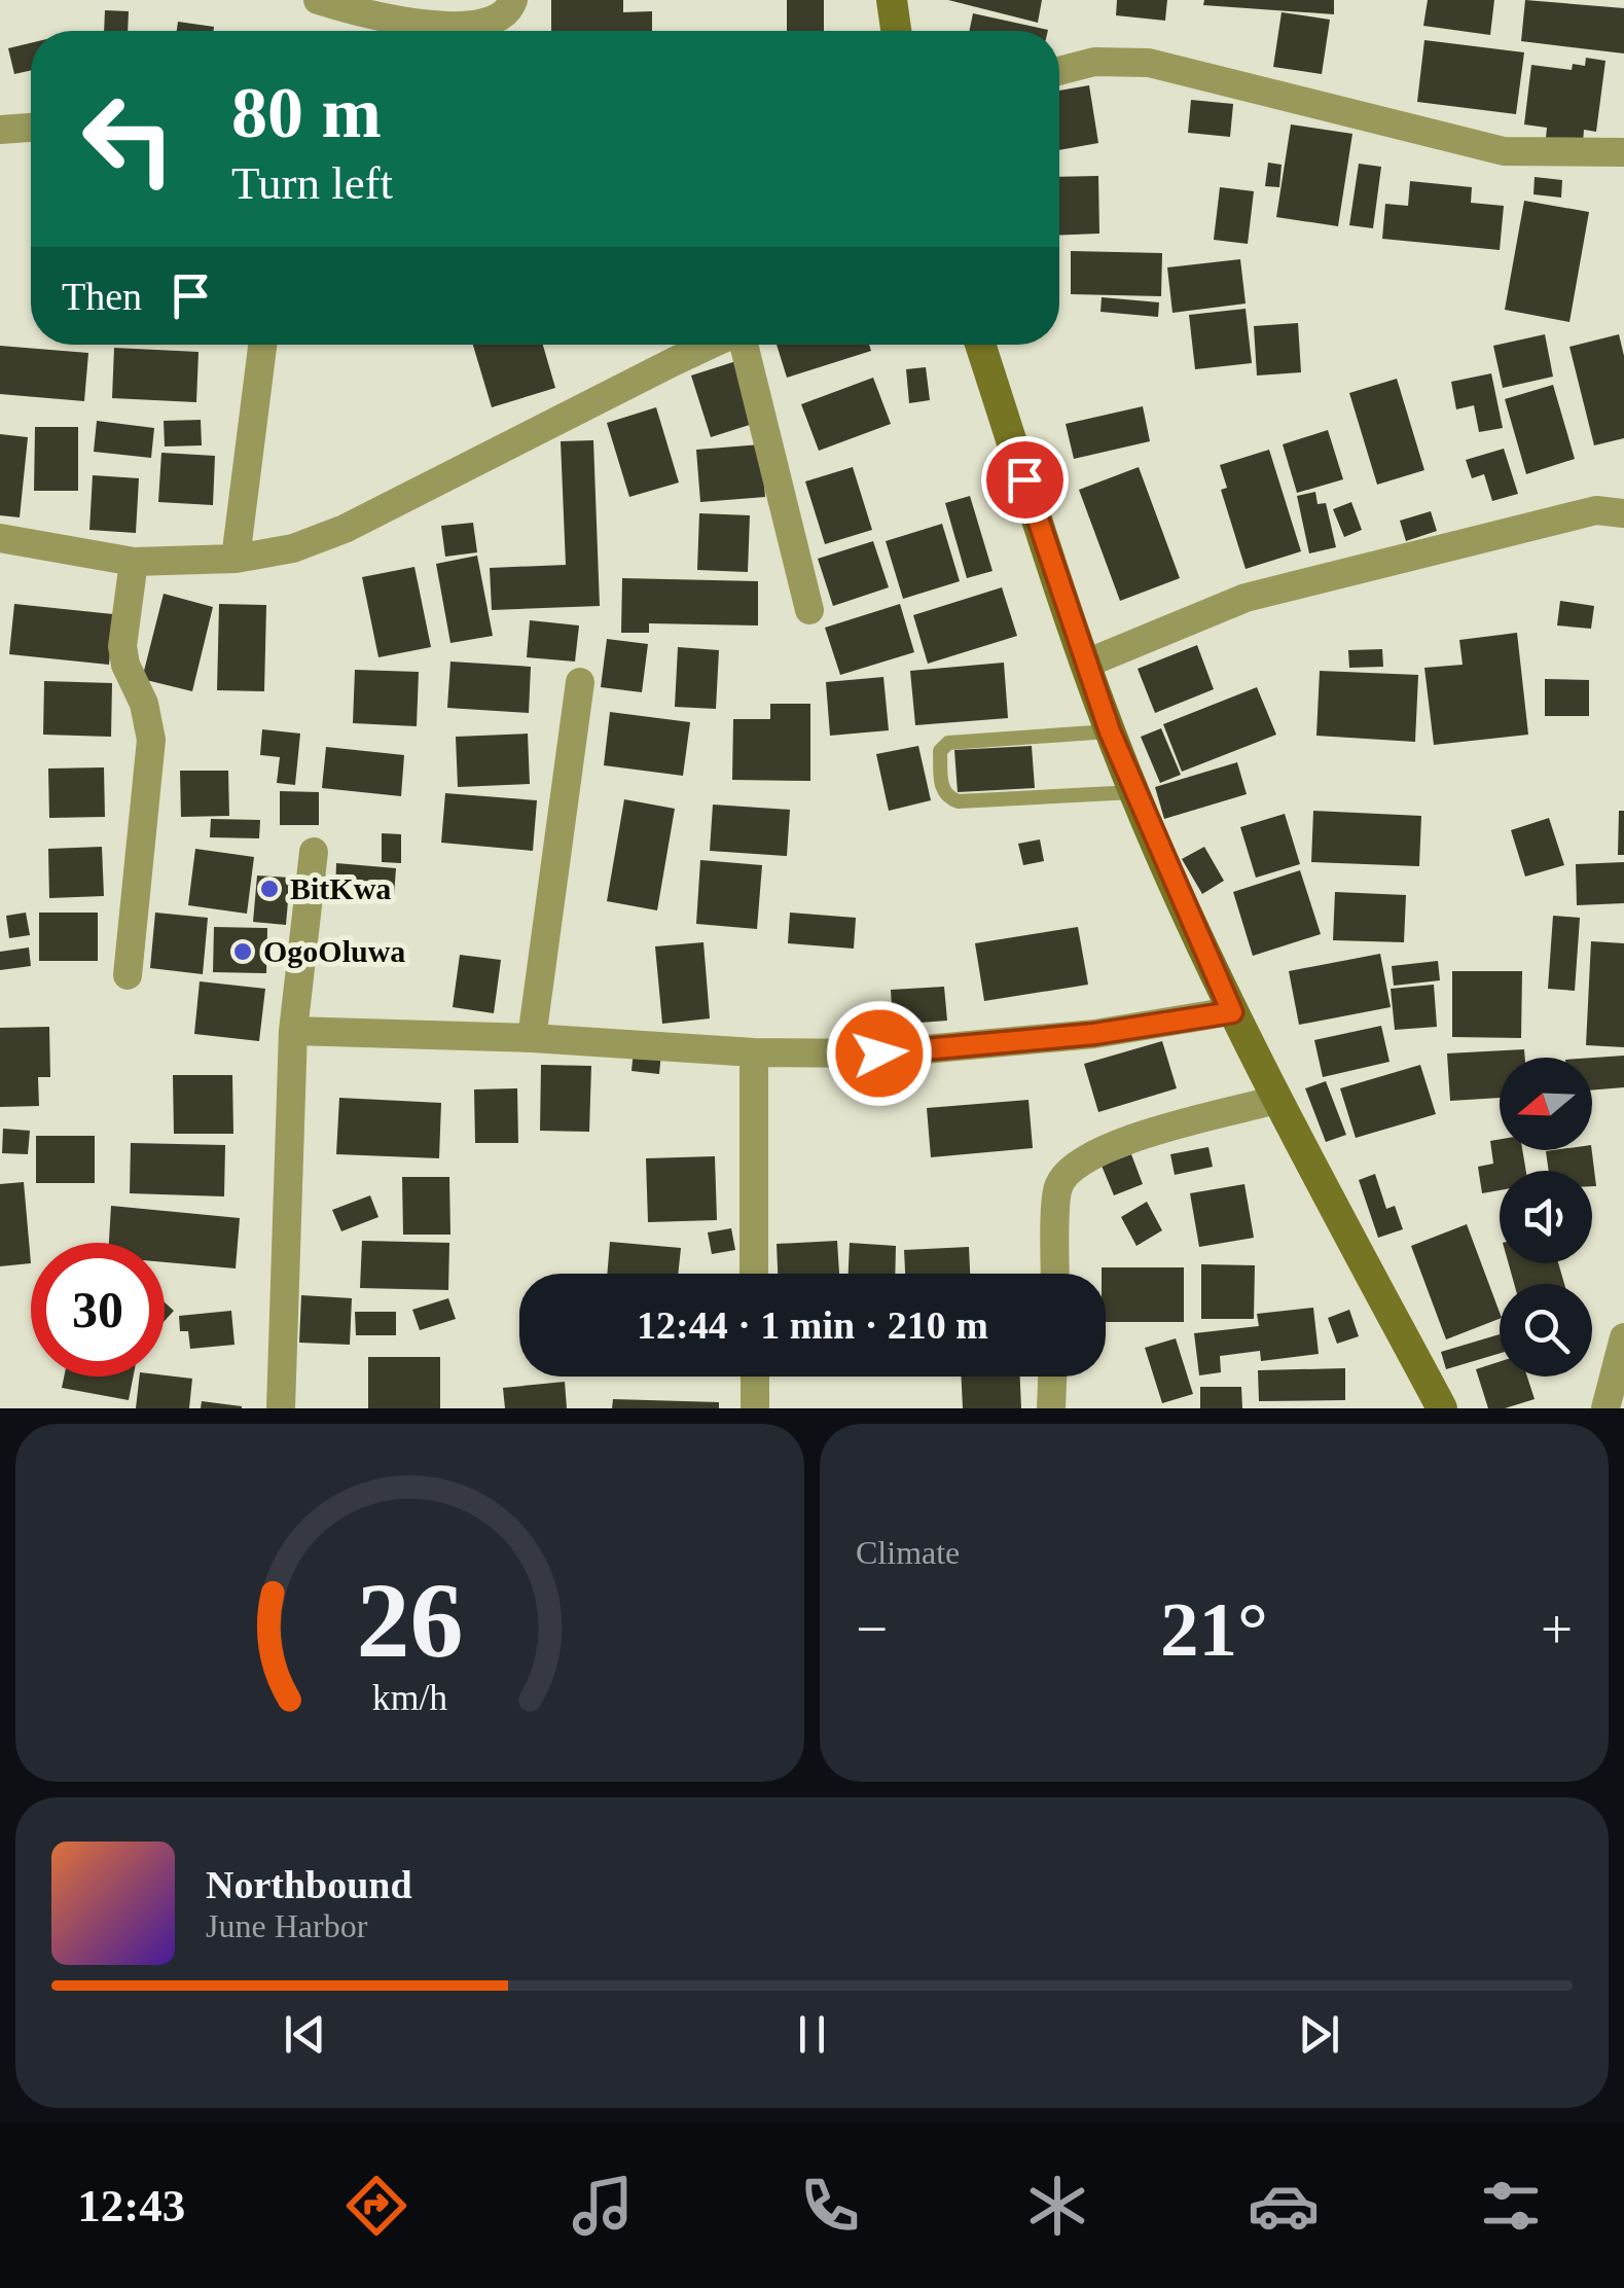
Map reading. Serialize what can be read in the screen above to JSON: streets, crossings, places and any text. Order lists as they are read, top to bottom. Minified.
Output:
{"places":["BitKwa","OgoOluwa"],"north":"left","page":{"turn":["80 m","Turn left"],"then":"Then","limit":"30","trip":"12:44 · 1 min · 210 m","tile":"Climate","heat":["−","21°","+"],"song":["Northbound","June Harbor"],"tabs":"12:43","gauge":["26","km/h"]}}
